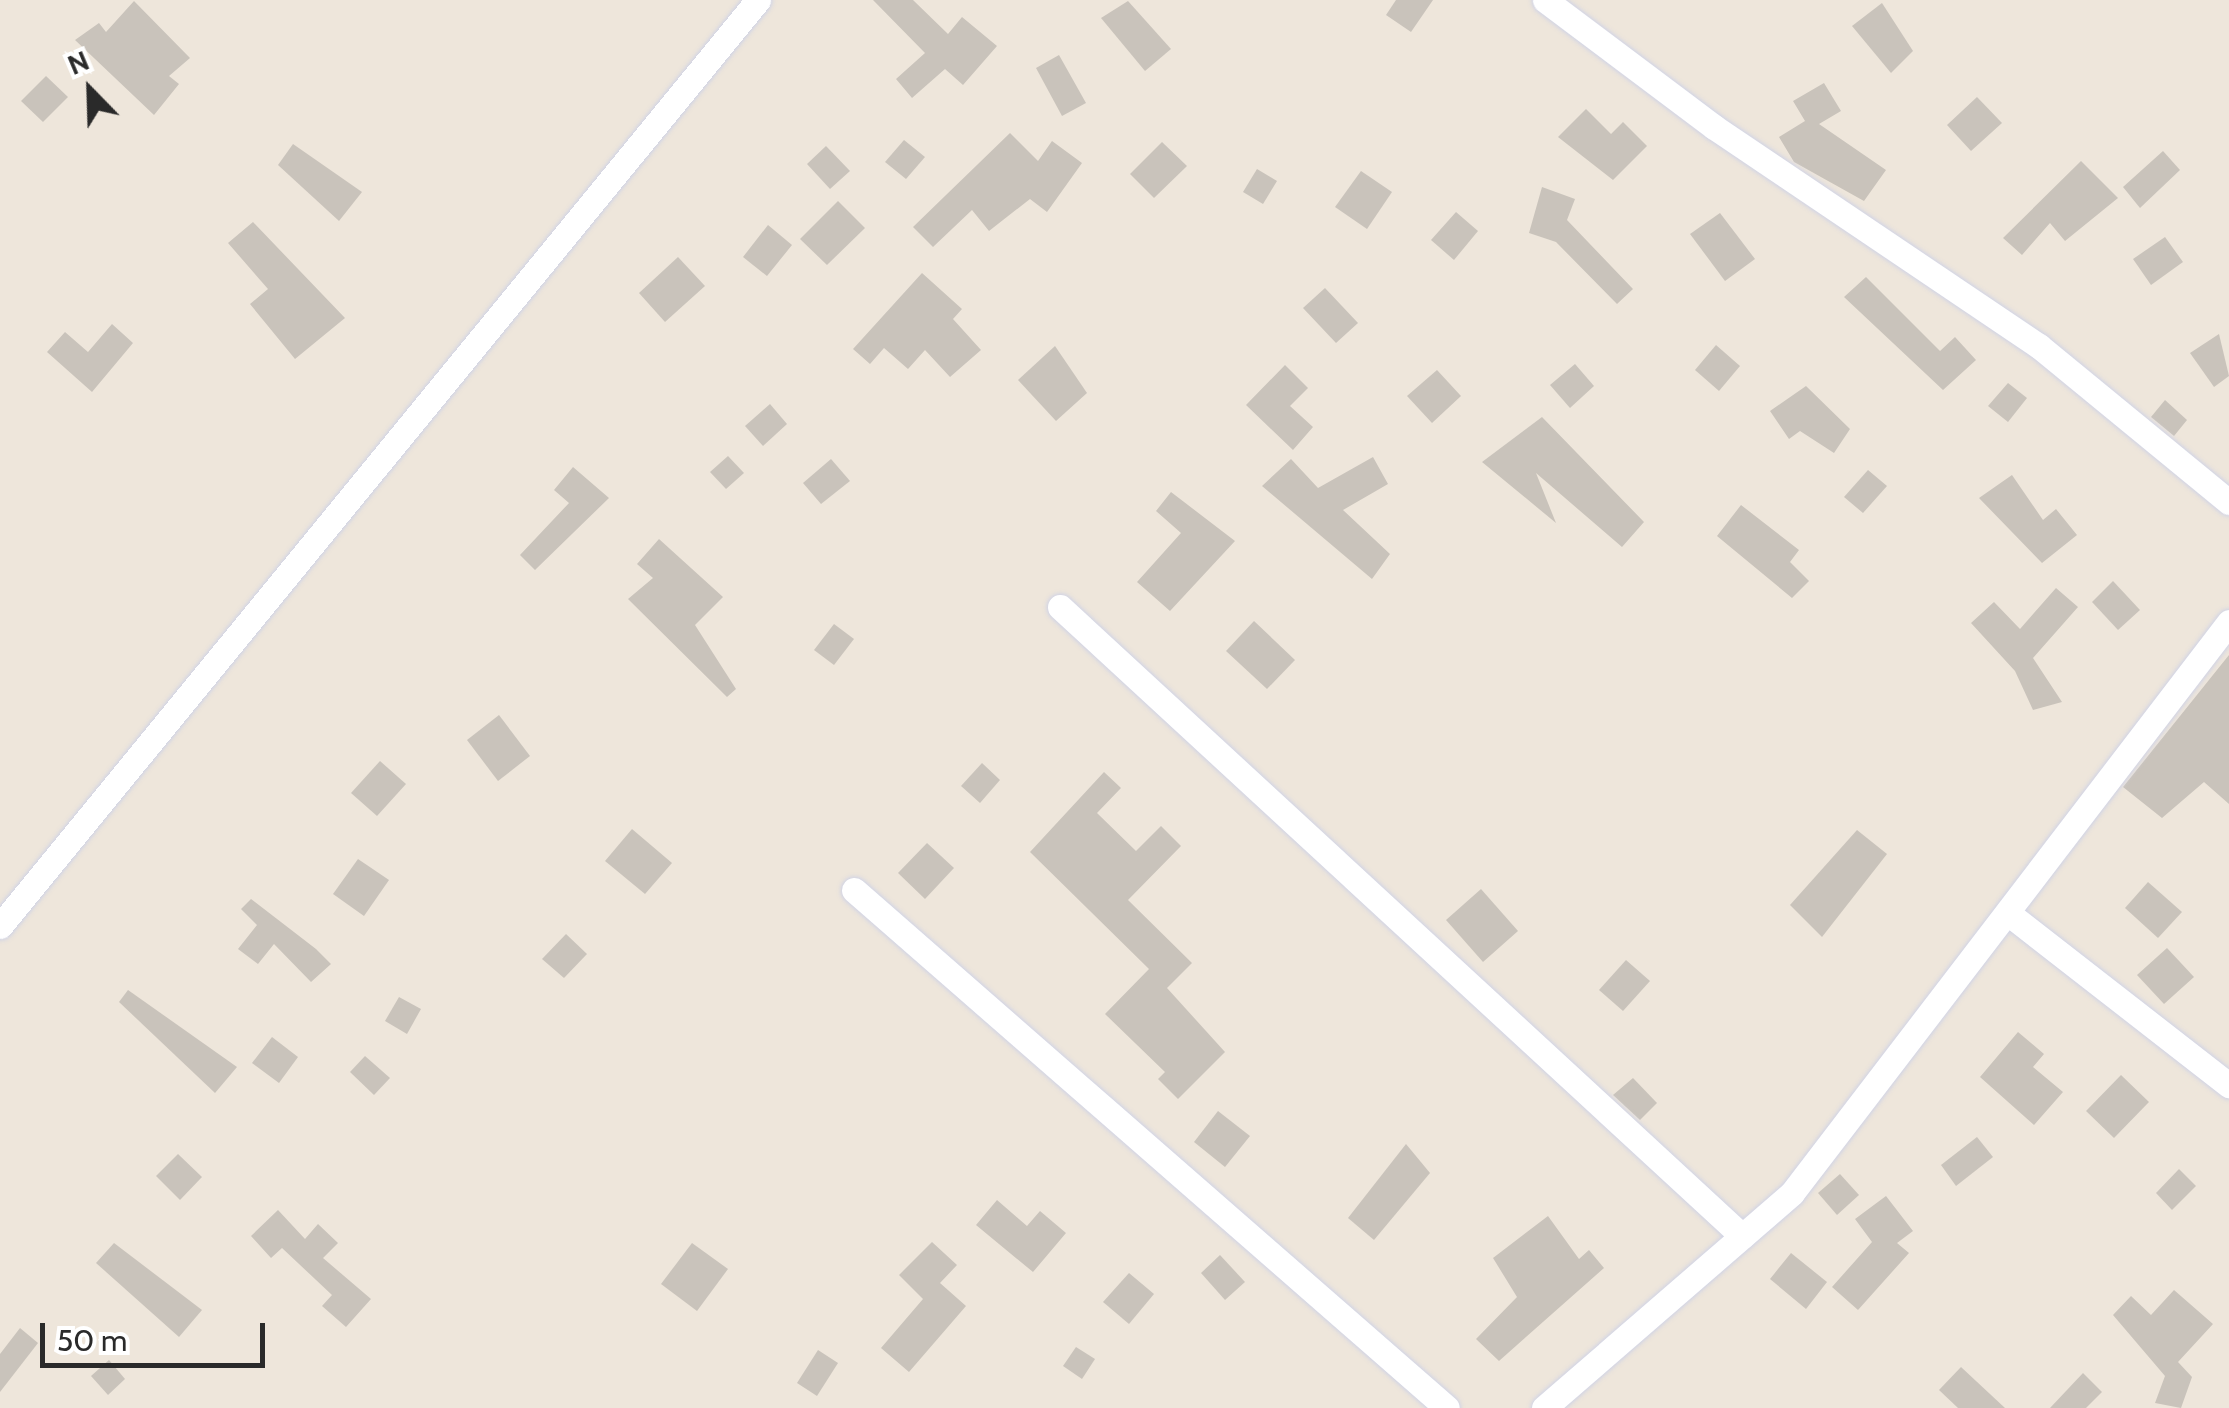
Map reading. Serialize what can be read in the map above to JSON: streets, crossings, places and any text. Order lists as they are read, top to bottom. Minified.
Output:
{"scale_bar":"50 m","north":"top left"}
